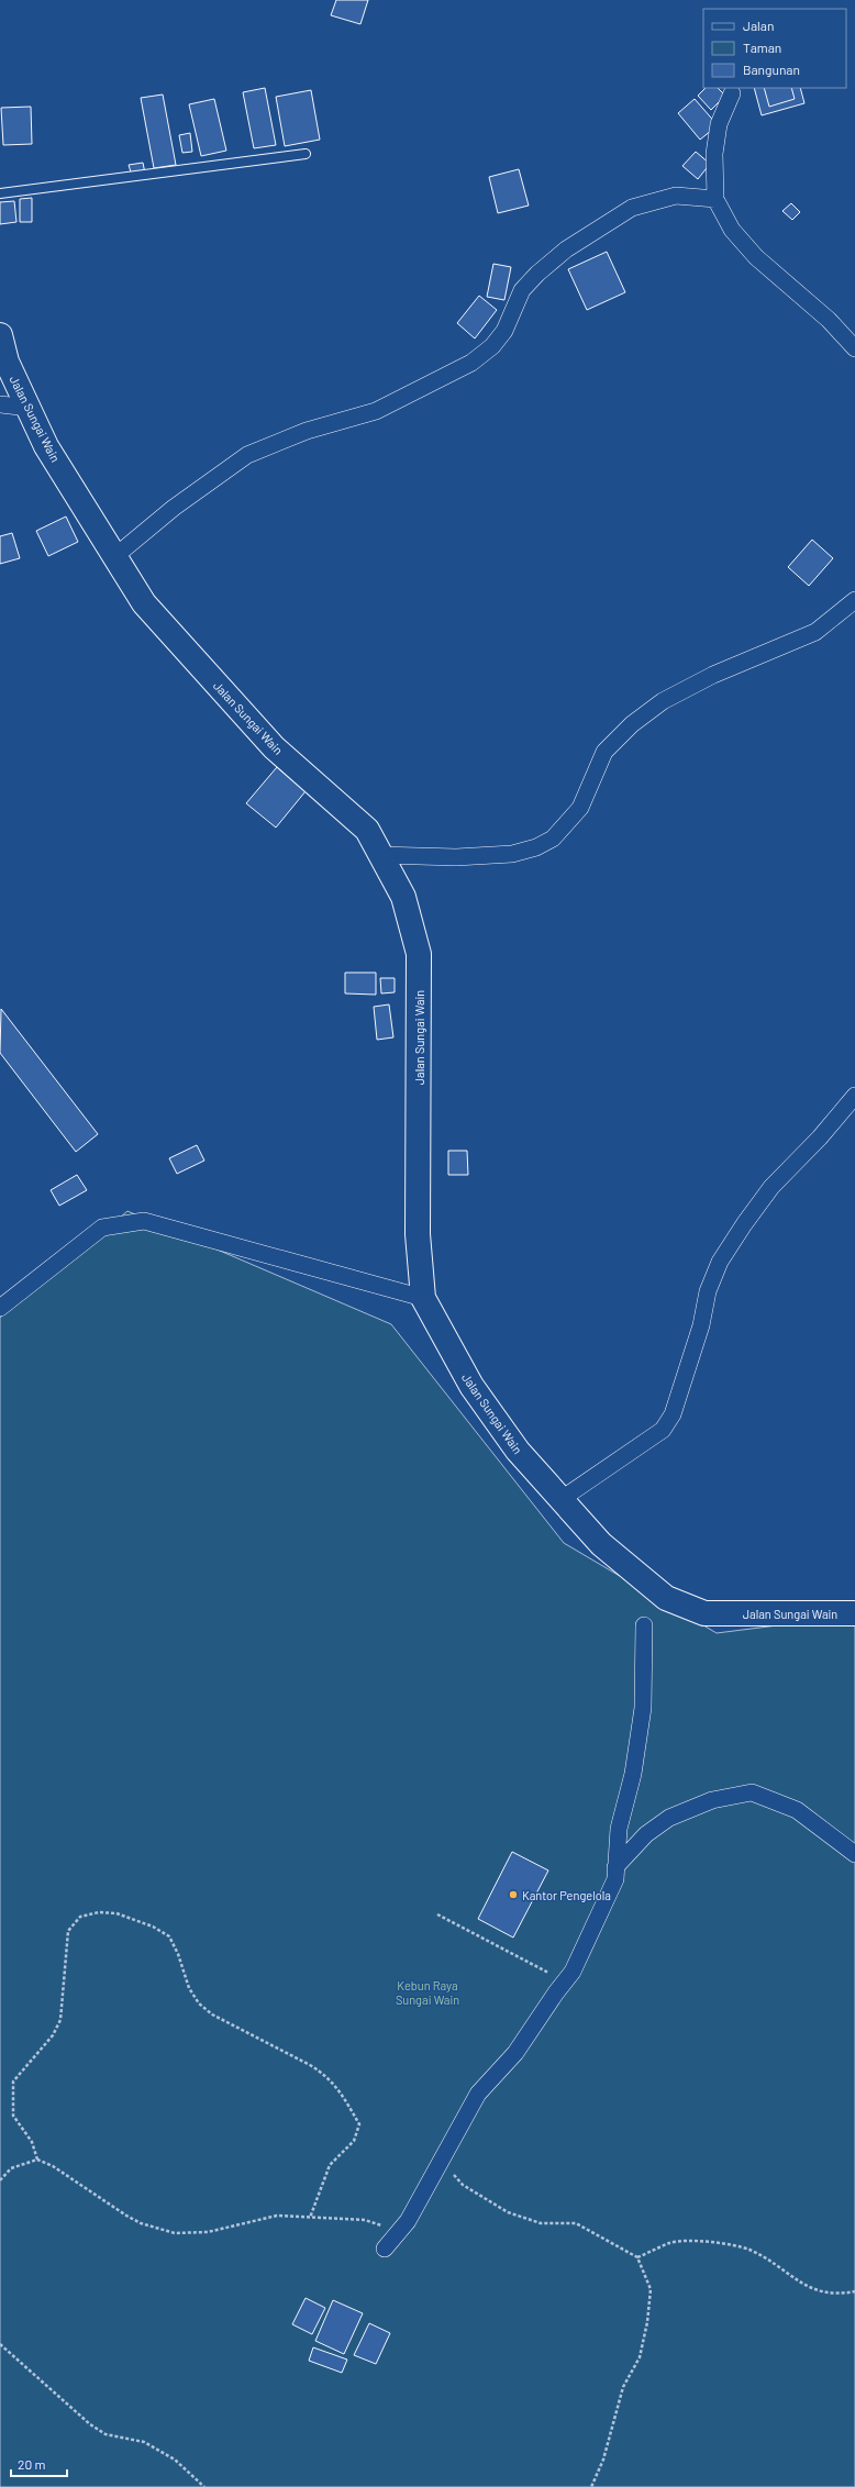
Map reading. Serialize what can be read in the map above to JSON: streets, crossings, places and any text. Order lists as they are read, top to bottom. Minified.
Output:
{"streets":{"street":["Jalan Sungai Wain"]},"parks":["Kebun Raya Sungai Wain"],"places":["Kantor Pengelola"],"legend":["Jalan","Taman","Bangunan"],"scale_bar":"20 m"}
